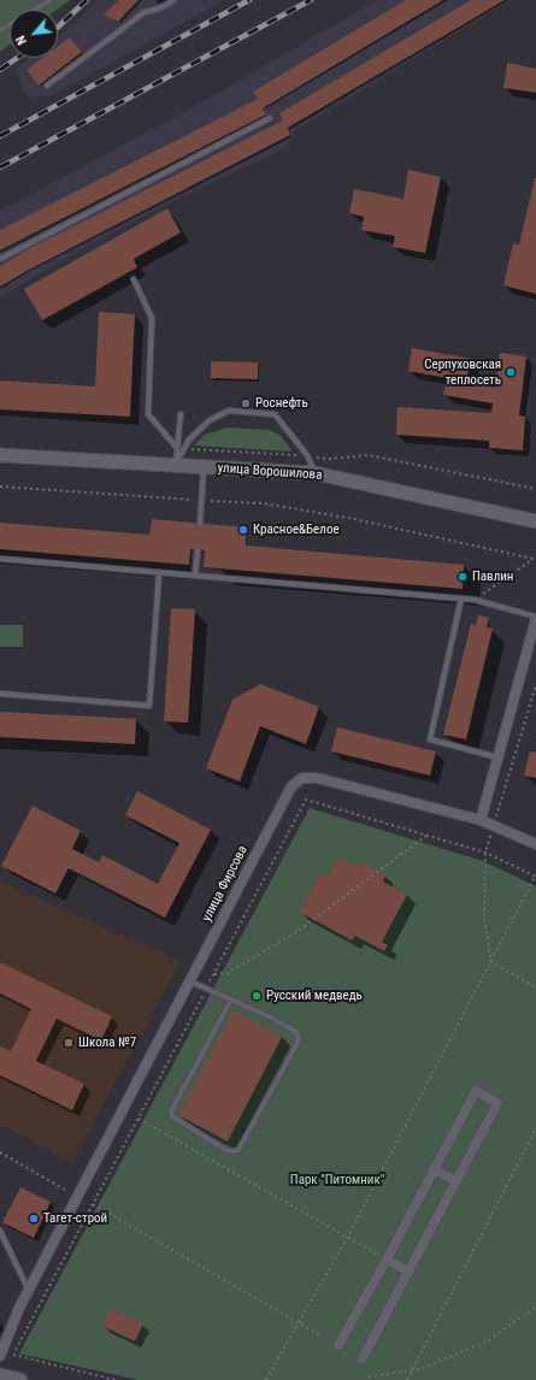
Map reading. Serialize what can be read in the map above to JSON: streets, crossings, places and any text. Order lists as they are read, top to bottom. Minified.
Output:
{"streets":{"main road":["улица Ворошилова"],"street":["улица Фирсова"]},"parks":["Парк \"Питомник\""],"places":["Серпуховская теплосеть","Роснефть","Красное&Белое","Павлин","Русский медведь","Школа №7","Тагет-строй"],"north":"bottom left"}
